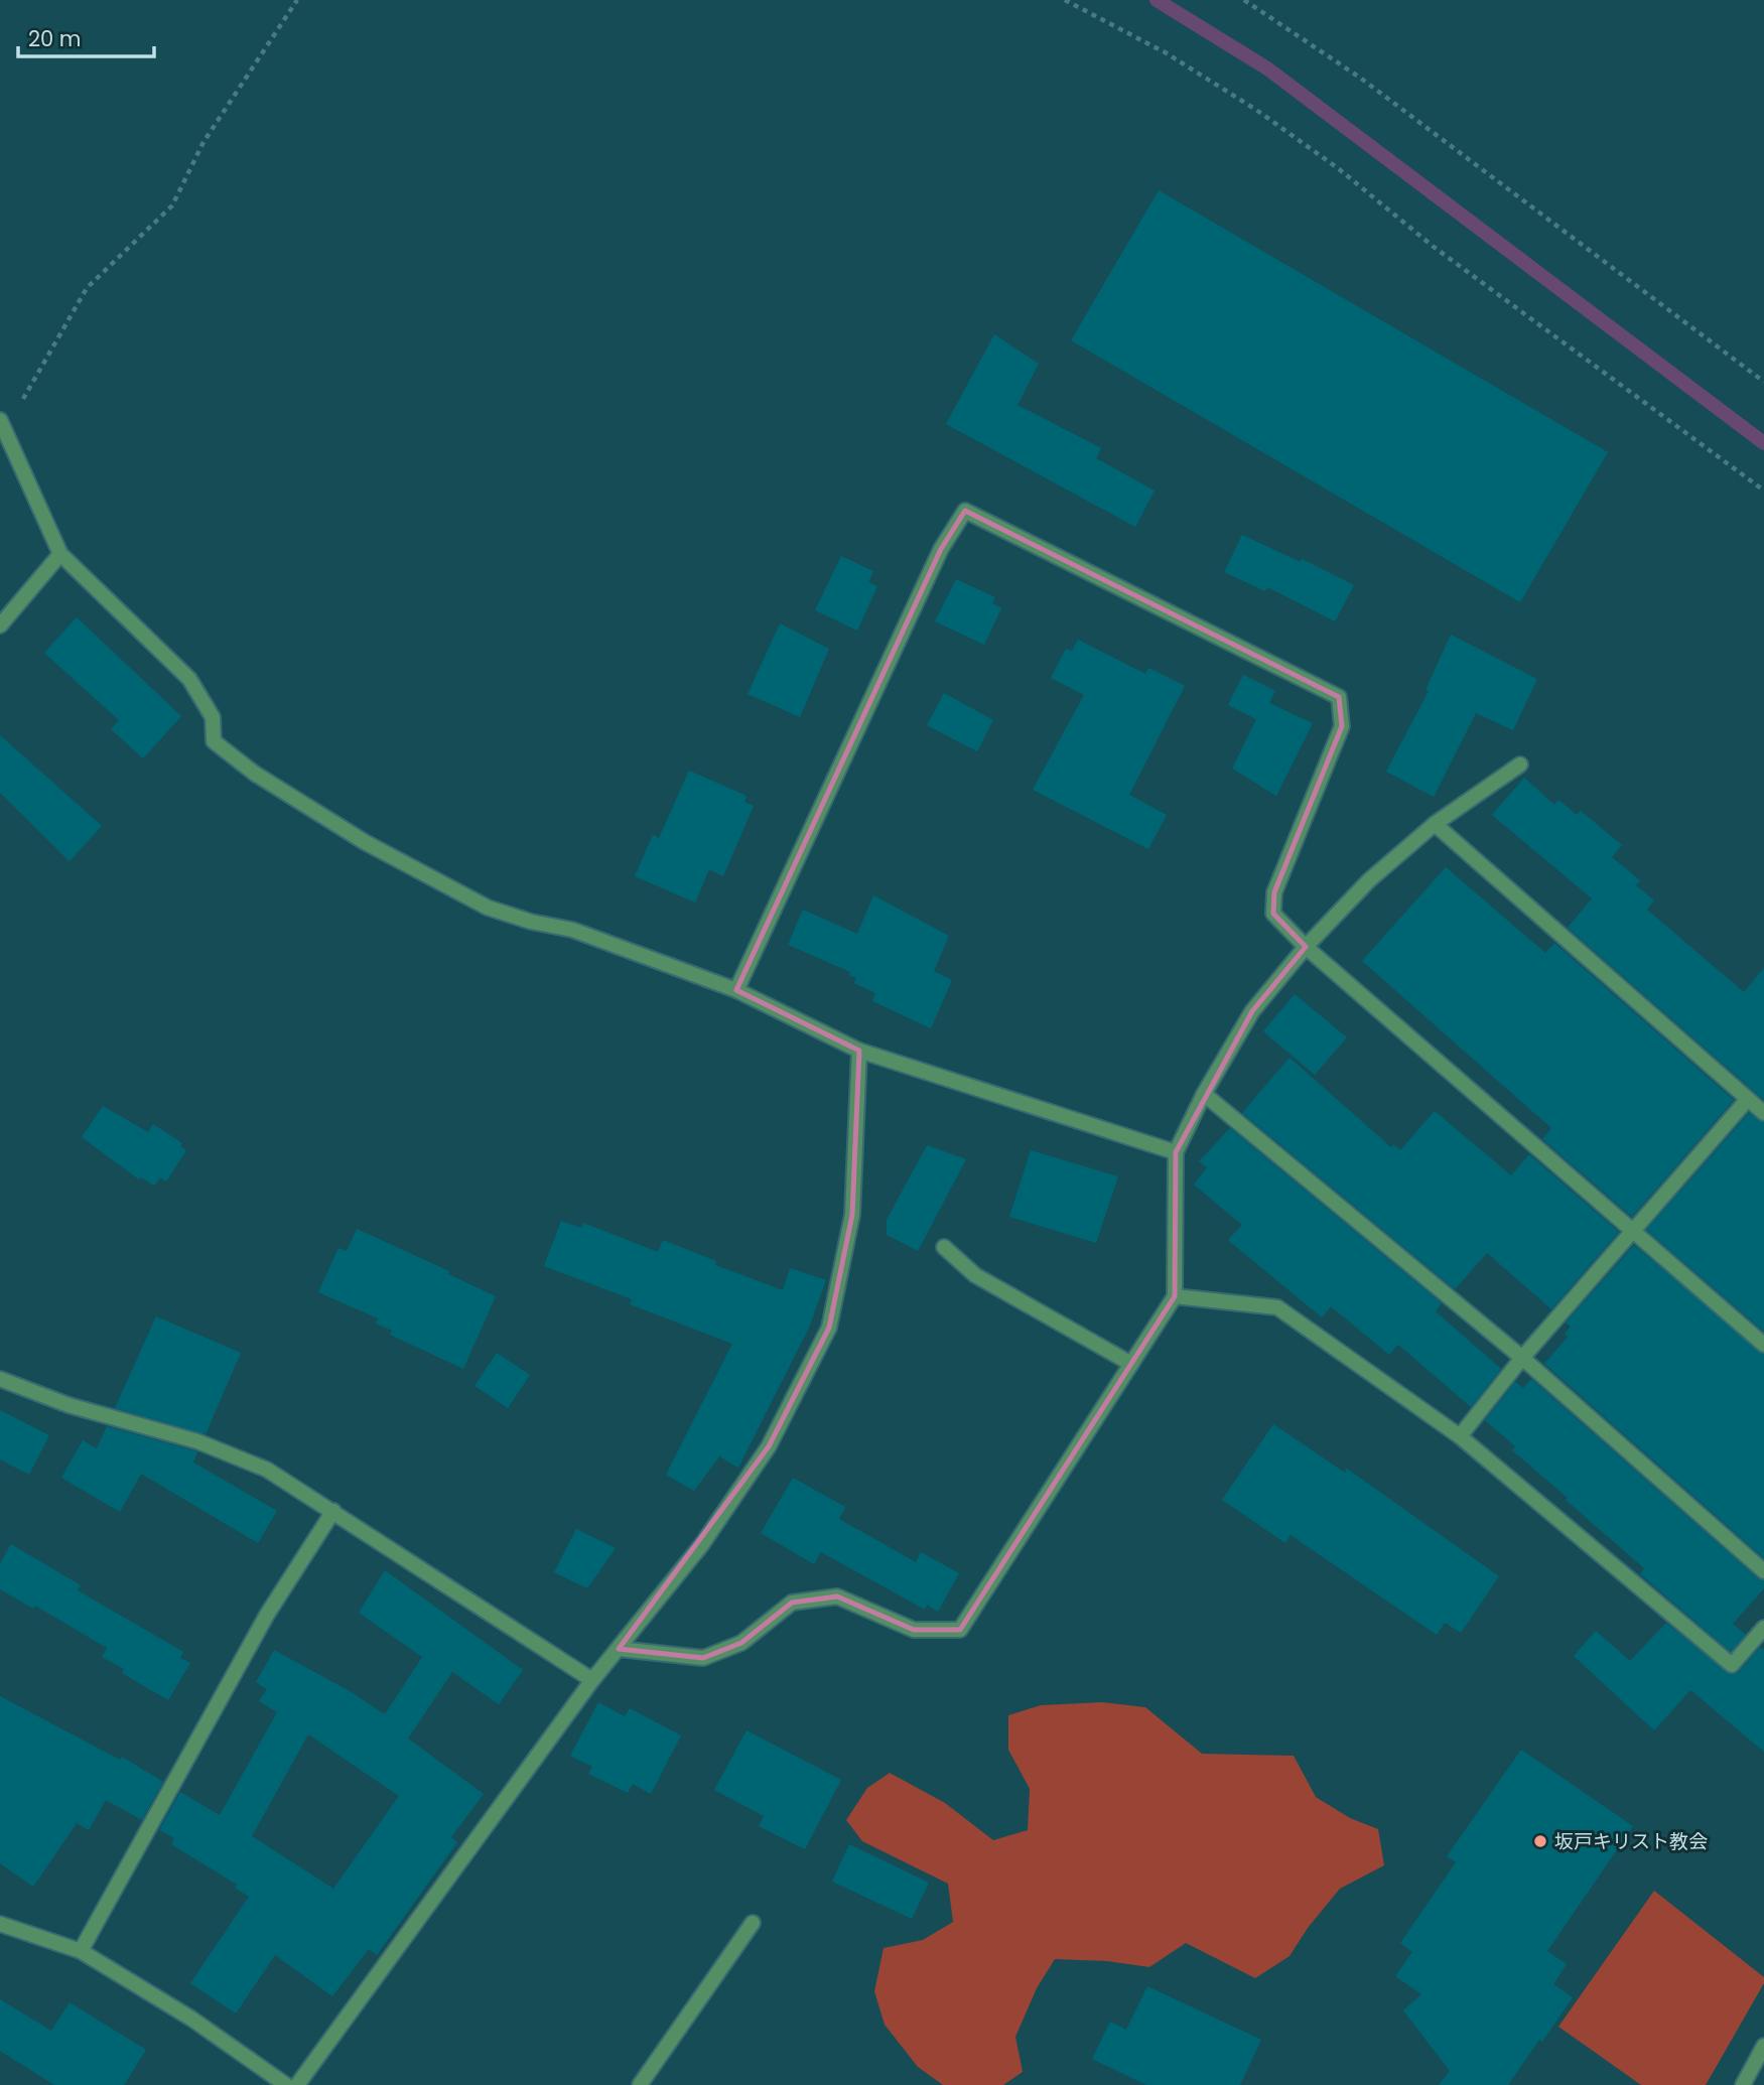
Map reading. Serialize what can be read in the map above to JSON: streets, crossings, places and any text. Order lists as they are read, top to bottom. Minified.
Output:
{"places":["坂戸キリスト教会"],"scale_bar":"20 m"}
